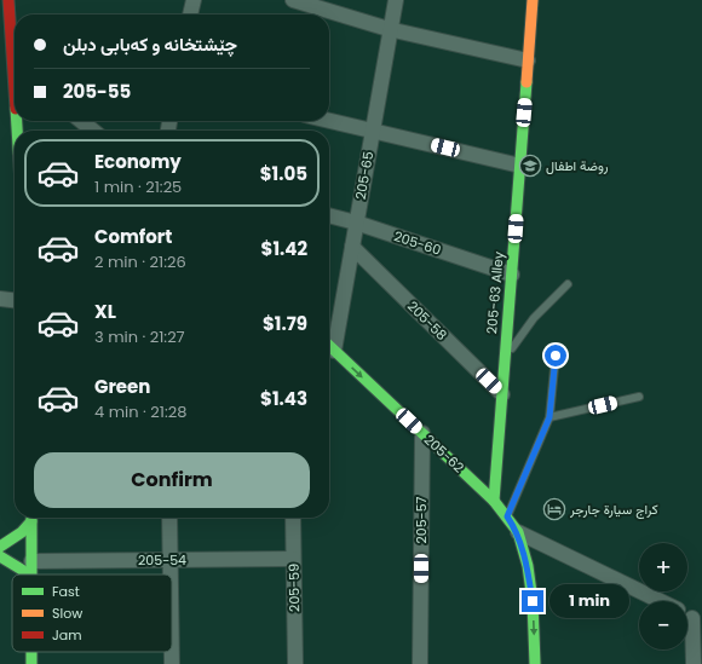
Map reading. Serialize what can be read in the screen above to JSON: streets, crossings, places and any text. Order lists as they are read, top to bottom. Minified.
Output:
{"streets":{"street":["205-65","205-60","205-63 Alley","205-58","205-62","205-57","205-54","205-59"]},"crossings":[["205-65","205-60"],["205-65","205-58"],["205-60","205-63 Alley"],["205-63 Alley","205-58"],["205-63 Alley","205-62"],["205-62","205-57"],["205-54","205-59"]],"one_way":["205-62"],"places":{"school or university":["روضة اطفال"],"hotel":["كراج سيارة جارجر"]},"legend":["Fast","Slow","Jam"],"page":{"banner":["چێشتخانە‌ و كە‌بابی دبلن","205-55"],"list":[{"name":"Economy","note":"1 min · 21:25","value":"$1.05"},{"name":"Comfort","note":"2 min · 21:26","value":"$1.42"},{"name":"XL","note":"3 min · 21:27","value":"$1.79"},{"name":"Green","note":"4 min · 21:28","value":"$1.43"}],"buttons":"Confirm","map_buttons":["+","−"],"bubble":"1 min"}}
